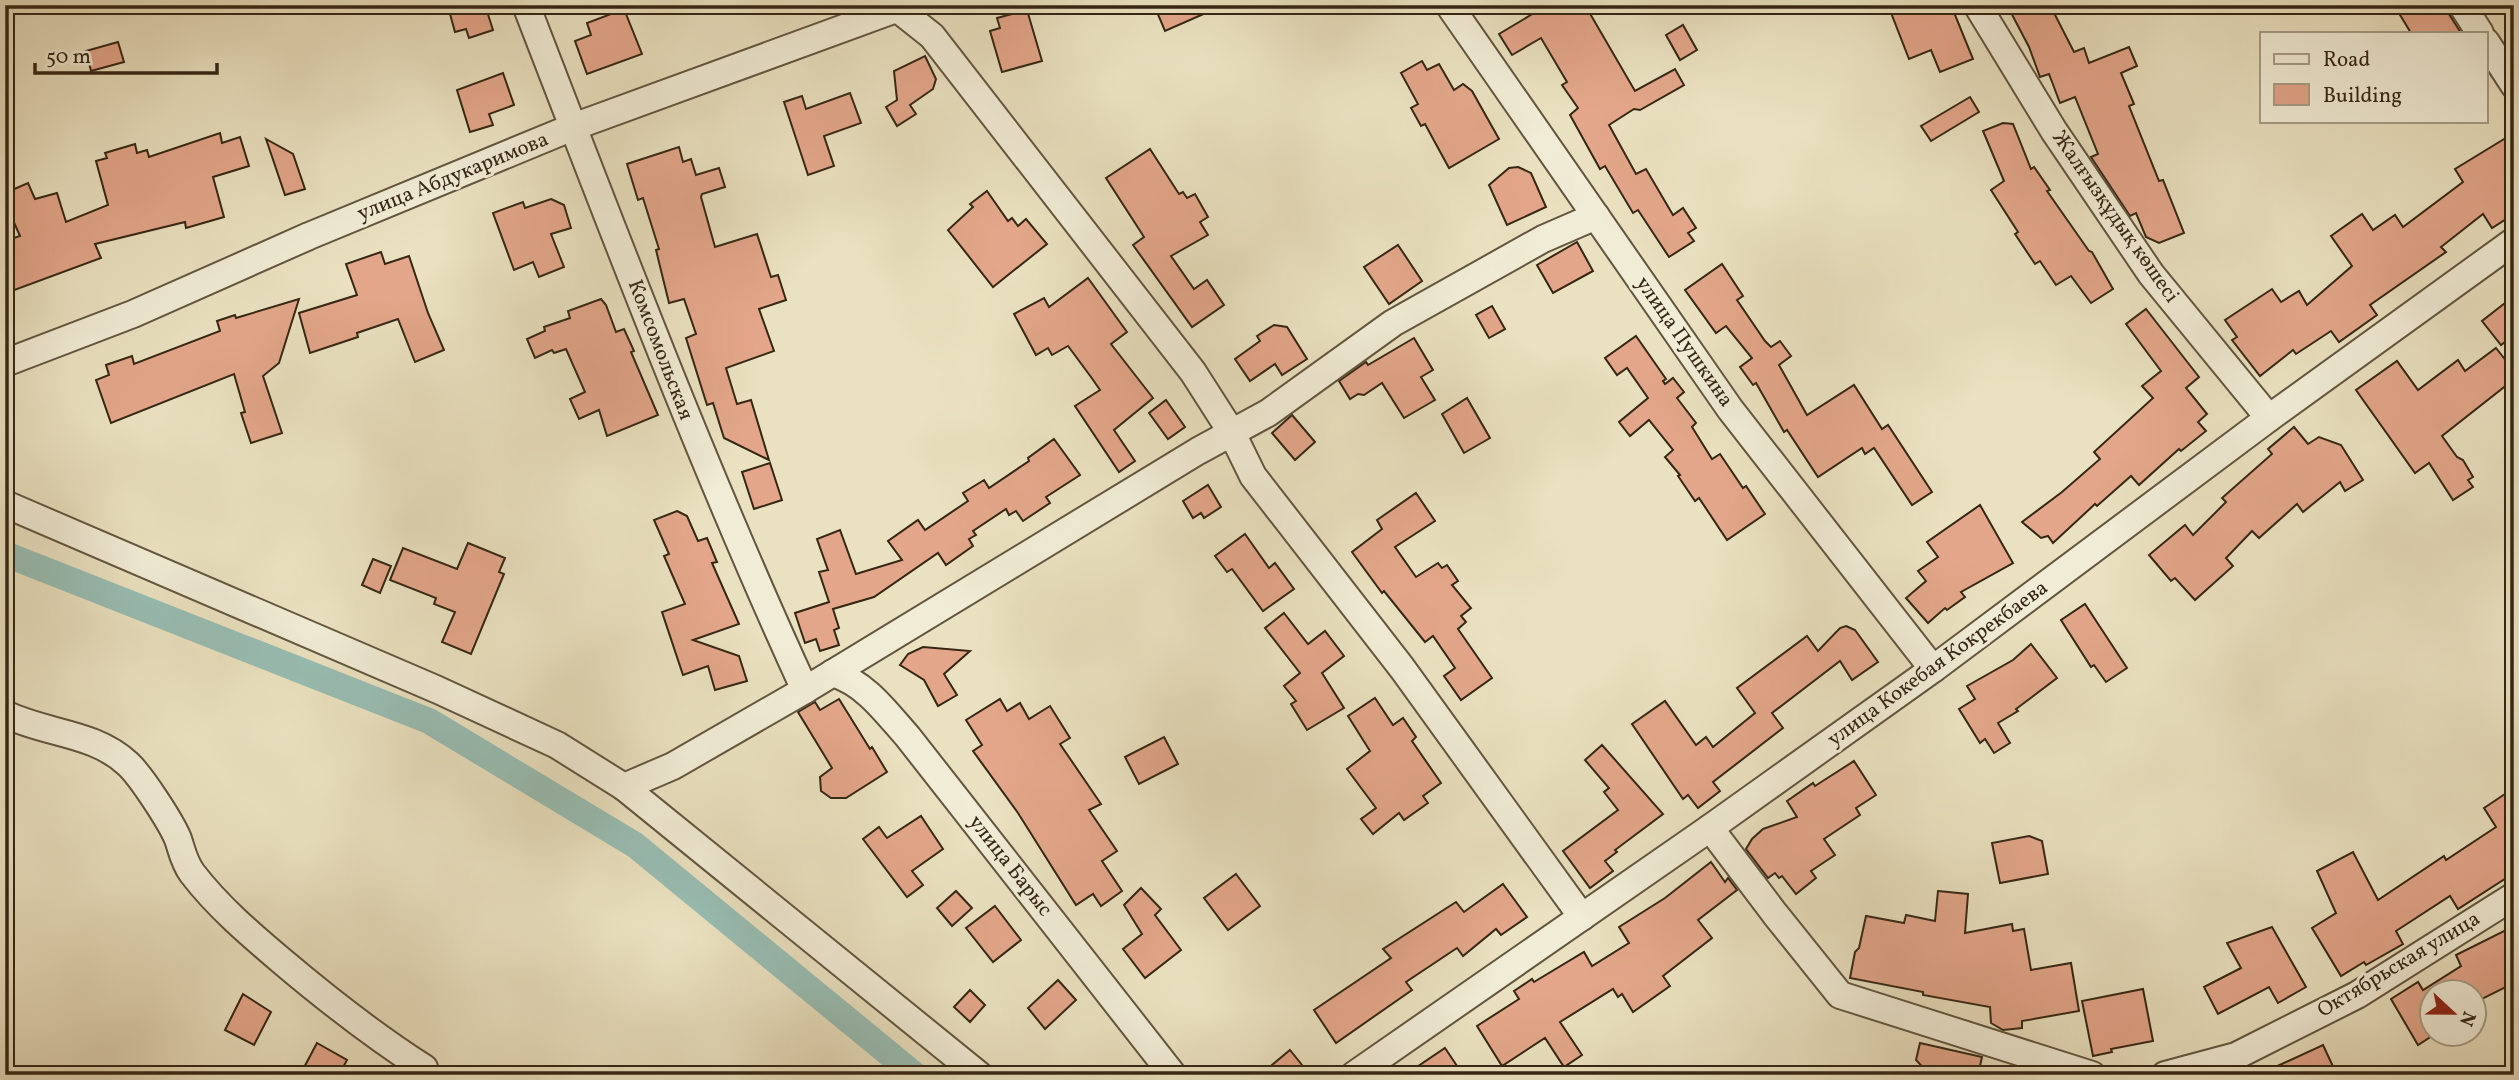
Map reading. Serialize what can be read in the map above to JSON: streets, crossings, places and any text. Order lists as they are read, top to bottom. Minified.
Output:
{"streets":{"street":["улица Абдукаримова","Жалғызқұдық көшесі","улица Пушкина","Комсомольская","улица Кокебая Кокрекбаева","улица Барыс","Октябрьская улица"]},"crossings":[["улица Абдукаримова","Комсомольская"],["Жалғызқұдық көшесі","улица Кокебая Кокрекбаева"],["улица Пушкина","улица Кокебая Кокрекбаева"]],"legend":["Road","Building"],"scale_bar":"50 m","north":"right"}
